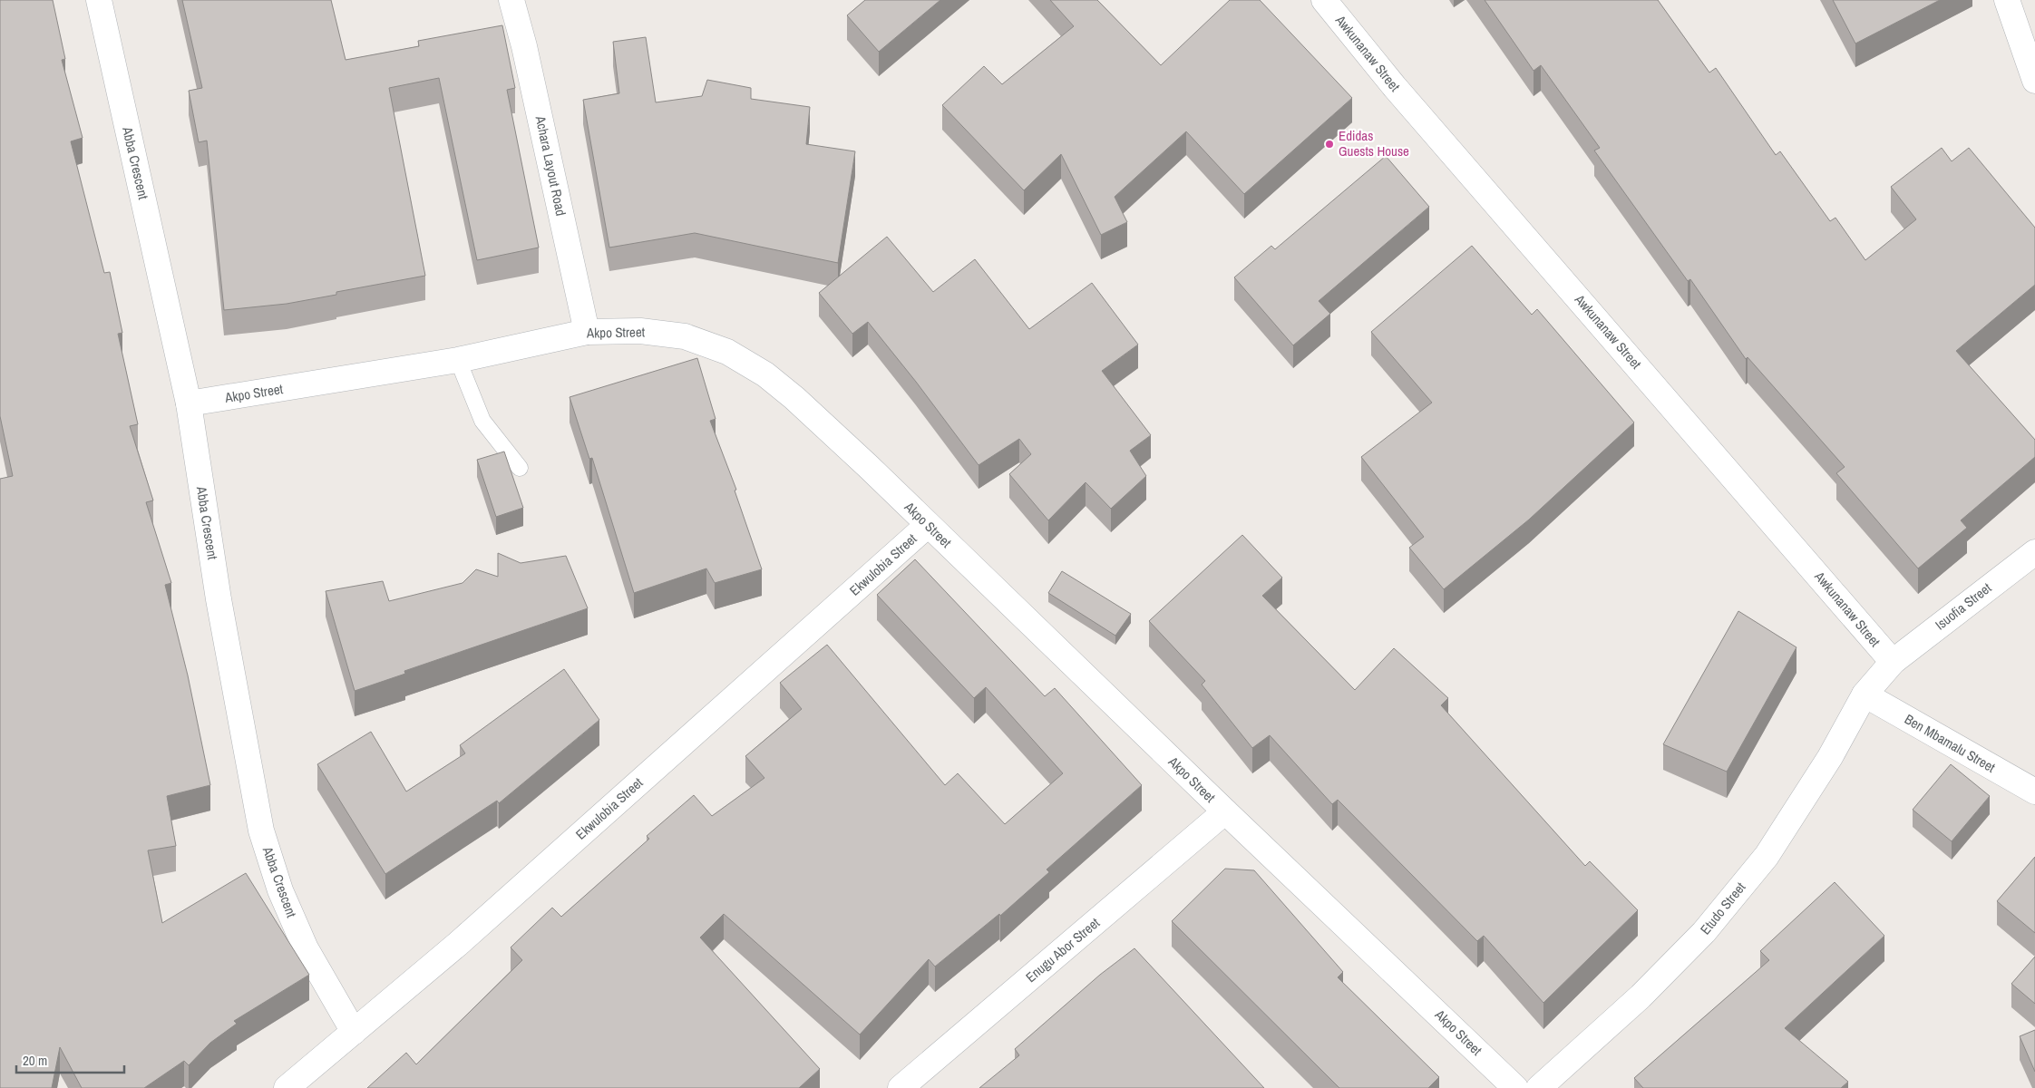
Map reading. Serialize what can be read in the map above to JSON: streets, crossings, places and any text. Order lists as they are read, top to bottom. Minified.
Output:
{"streets":{"street":["Awkunanaw Street","Abba Crescent","Achara Layout Road","Akpo Street","Ekwulobia Street","Isuofia Street","Ben Mbamalu Street","Etudo Street","Enugu Abor Street"]},"crossings":[["Awkunanaw Street","Isuofia Street"],["Abba Crescent","Akpo Street"],["Abba Crescent","Ekwulobia Street"],["Achara Layout Road","Akpo Street"],["Akpo Street","Ekwulobia Street"],["Akpo Street","Enugu Abor Street"],["Isuofia Street","Ben Mbamalu Street"],["Isuofia Street","Etudo Street"],["Ben Mbamalu Street","Etudo Street"]],"places":["Edidas Guests House"],"scale_bar":"20 m"}
